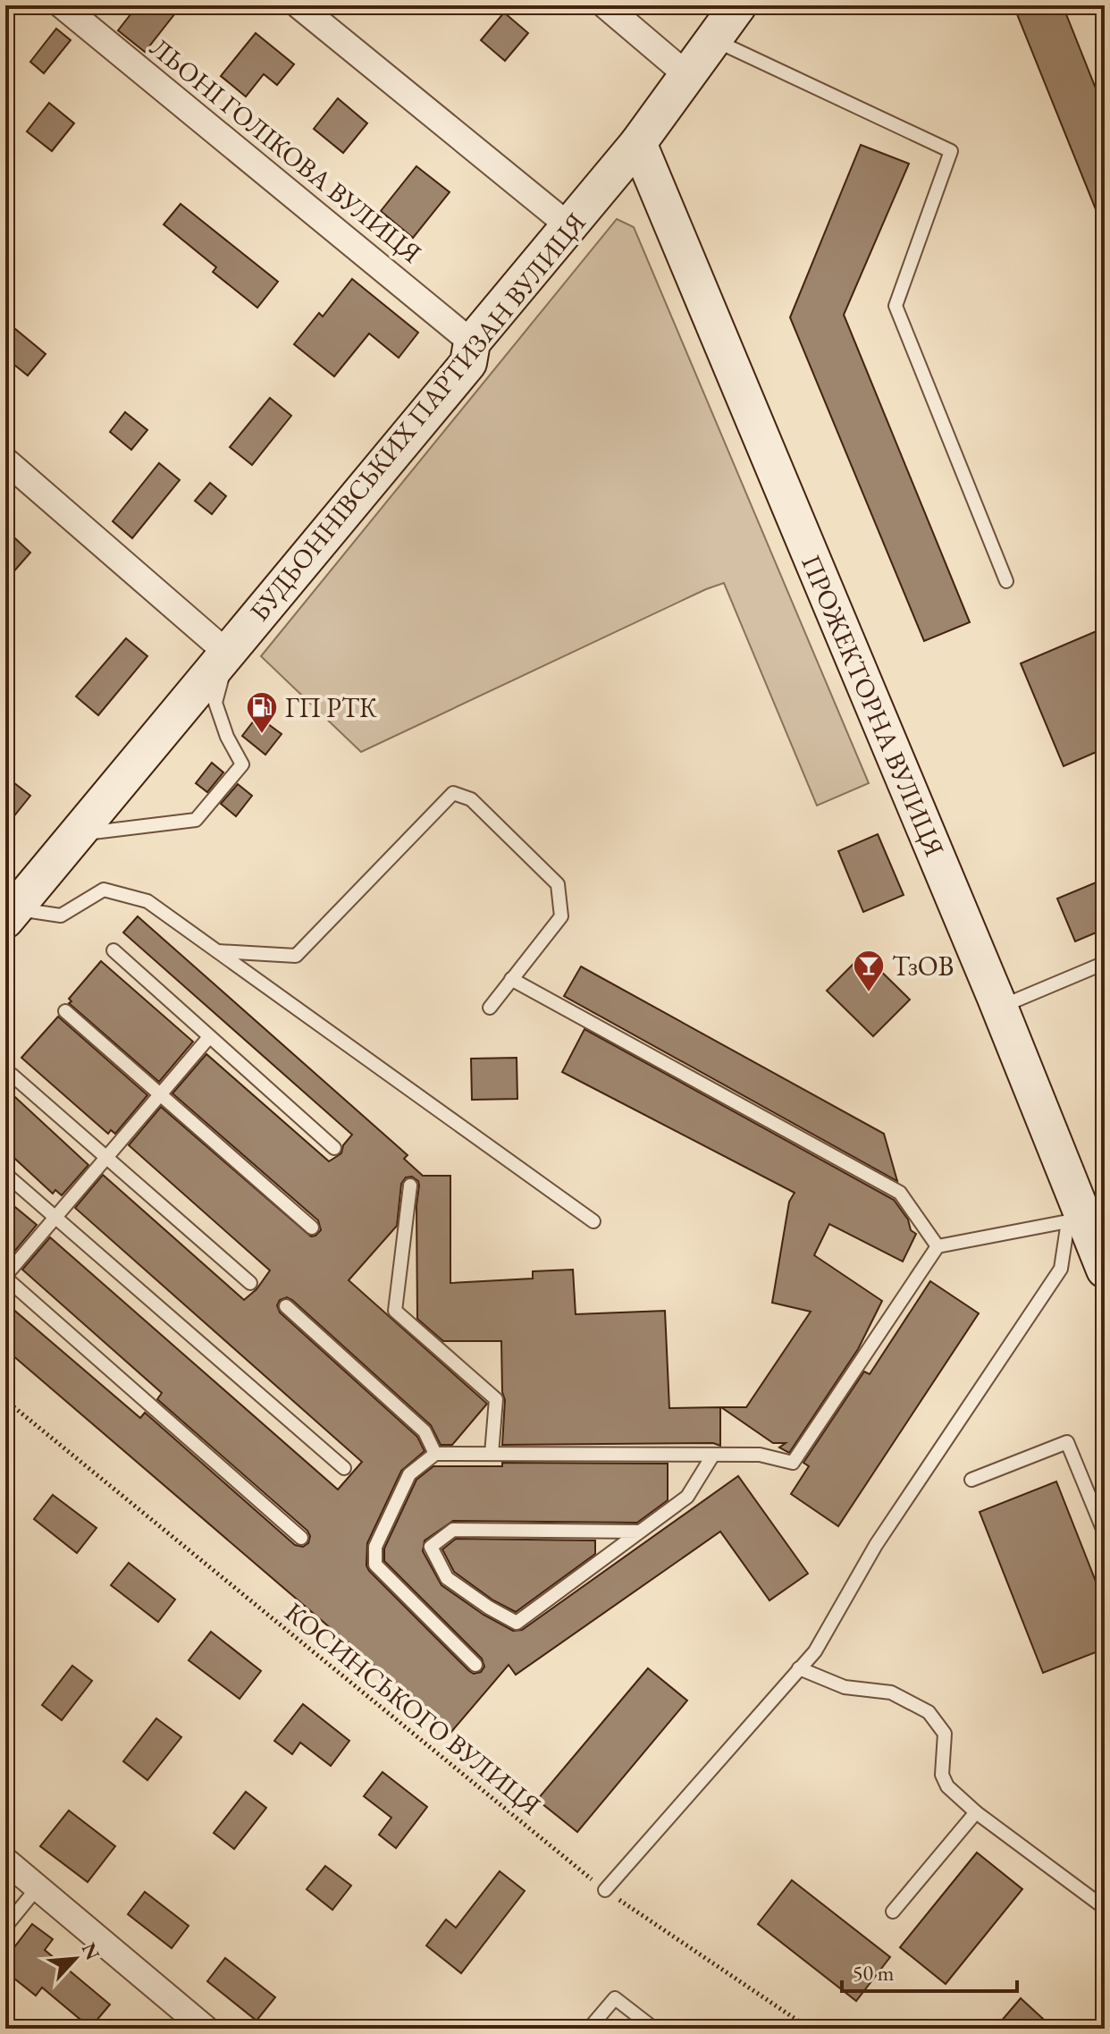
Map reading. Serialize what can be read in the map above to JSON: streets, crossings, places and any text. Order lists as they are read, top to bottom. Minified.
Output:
{"streets":{"street":["ЛЬОНІ ГОЛІКОВА ВУЛИЦЯ","БУДЬОННІВСЬКИХ ПАРТИЗАН ВУЛИЦЯ","ПРОЖЕКТОРНА ВУЛИЦЯ"],"path":["КОСИНСЬКОГО ВУЛИЦЯ"]},"crossings":[["ЛЬОНІ ГОЛІКОВА ВУЛИЦЯ","БУДЬОННІВСЬКИХ ПАРТИЗАН ВУЛИЦЯ"],["БУДЬОННІВСЬКИХ ПАРТИЗАН ВУЛИЦЯ","ПРОЖЕКТОРНА ВУЛИЦЯ"]],"places":{"fuel station":["ГП РТК"],"bar":["ТзОВ"]},"scale_bar":"50 m","north":"top right"}
